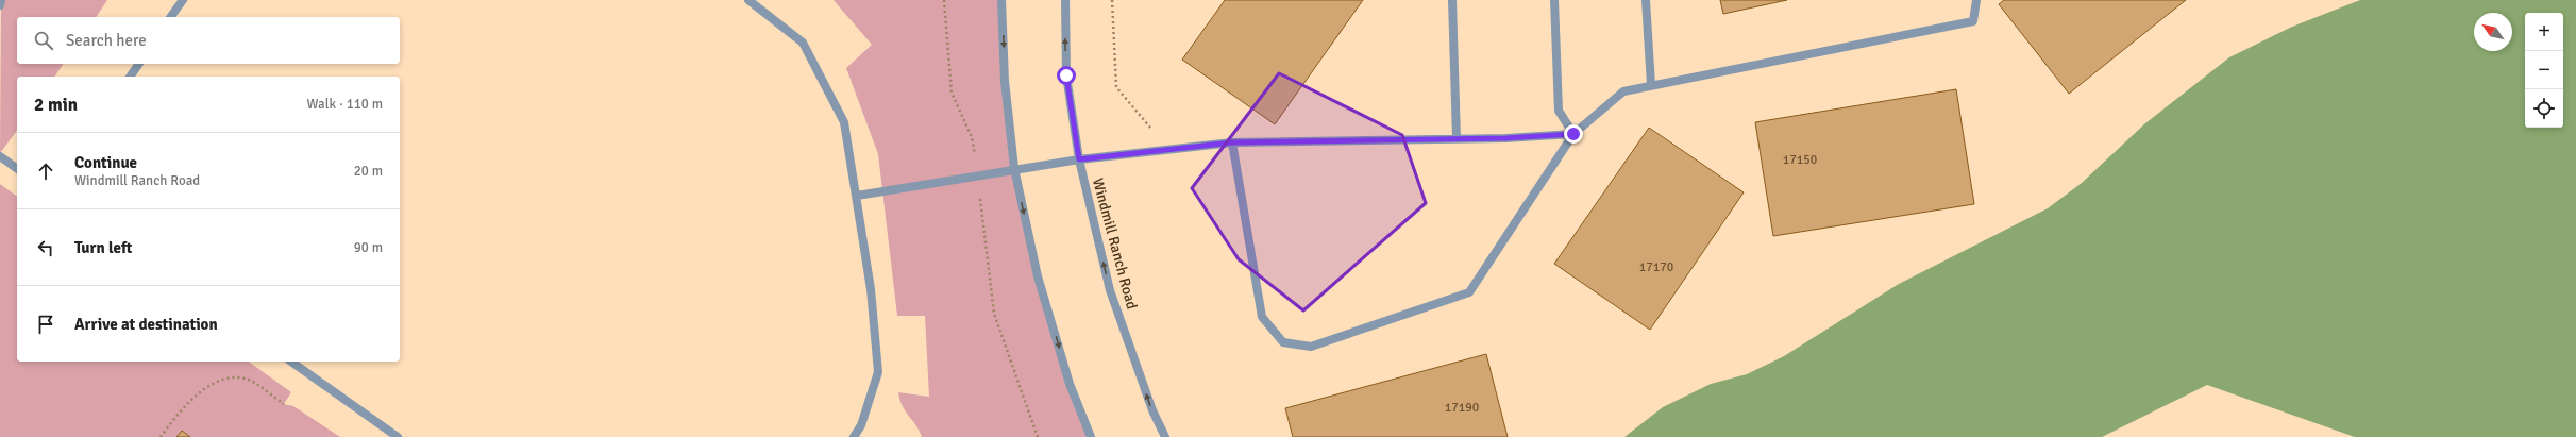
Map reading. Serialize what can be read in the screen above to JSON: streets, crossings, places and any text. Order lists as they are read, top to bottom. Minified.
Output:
{"streets":{"street":["Windmill Ranch Road"]},"house_numbers":["17150","17170","17190"],"north":"top left","page":{"map_buttons":["+","−"],"search":"Search here","heading":["2 min","Walk · 110 m"],"list":[["Continue","Windmill Ranch Road","20 m"],["Turn left","90 m"],"Arrive at destination"]}}
